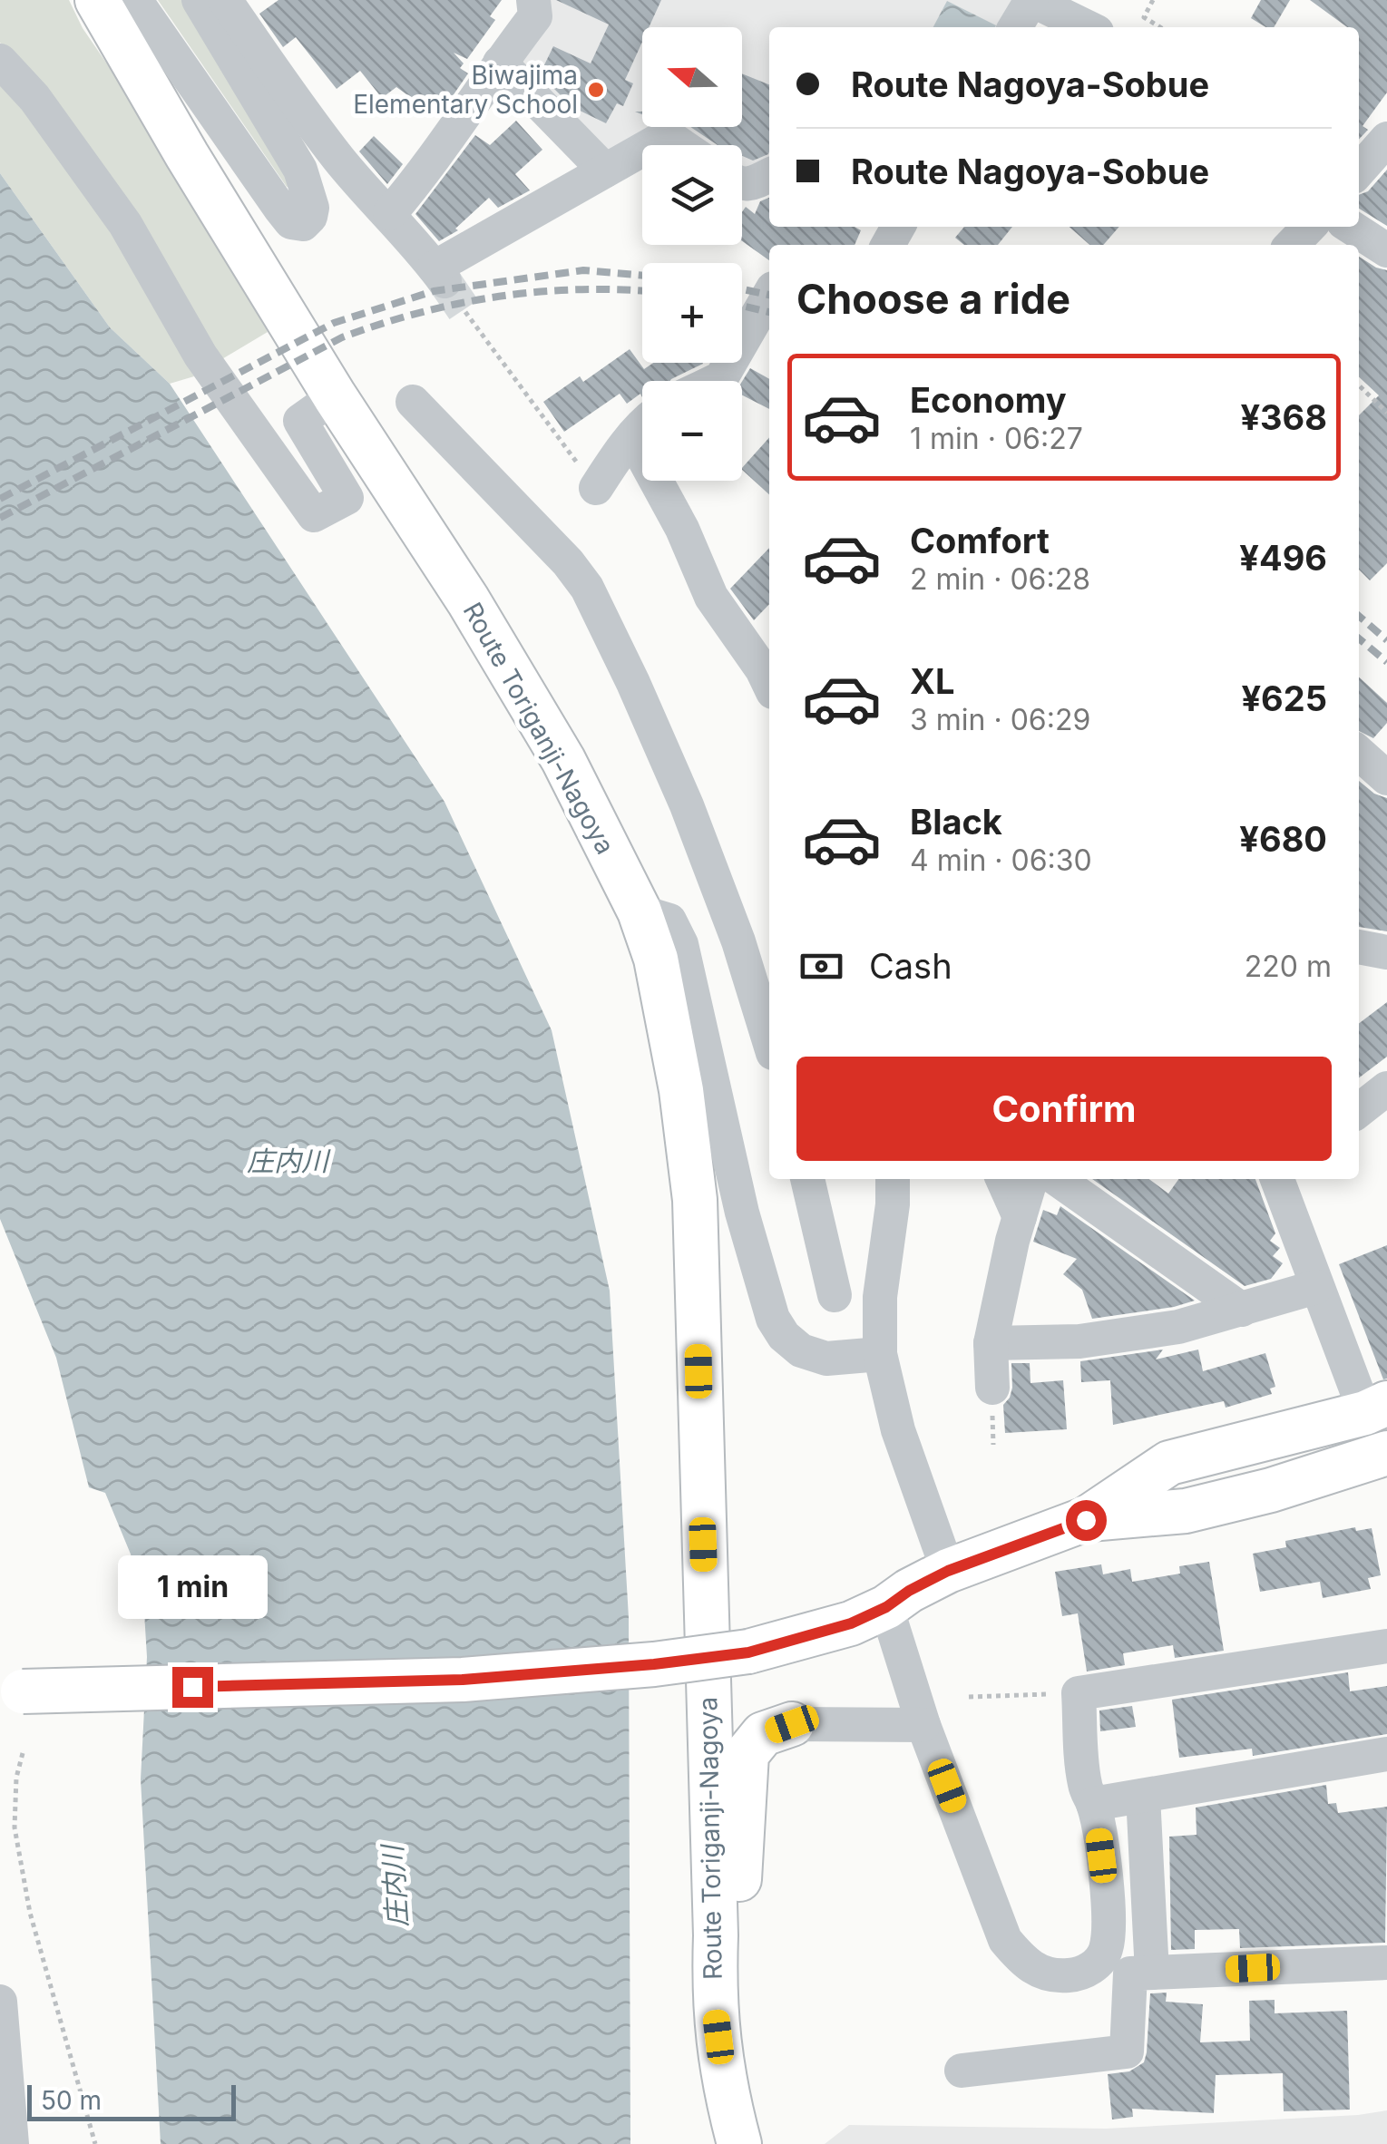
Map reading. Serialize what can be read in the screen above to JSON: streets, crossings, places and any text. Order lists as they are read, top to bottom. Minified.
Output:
{"streets":{"main road":["Route Toriganji-Nagoya"]},"water":["庄内川"],"places":["Biwajima Elementary School"],"scale_bar":"50 m","north":"left","page":{"map_buttons":["+","−"],"banner":["Route Nagoya-Sobue","Route Nagoya-Sobue"],"heading":"Choose a ride","list":[{"name":"Economy","note":"1 min · 06:27","value":"¥368"},{"name":"Comfort","note":"2 min · 06:28","value":"¥496"},{"name":"XL","note":"3 min · 06:29","value":"¥625"},{"name":"Black","note":"4 min · 06:30","value":"¥680"}],"pay":["Cash","220 m"],"buttons":"Confirm","bubble":"1 min","scale":"50 m"}}
